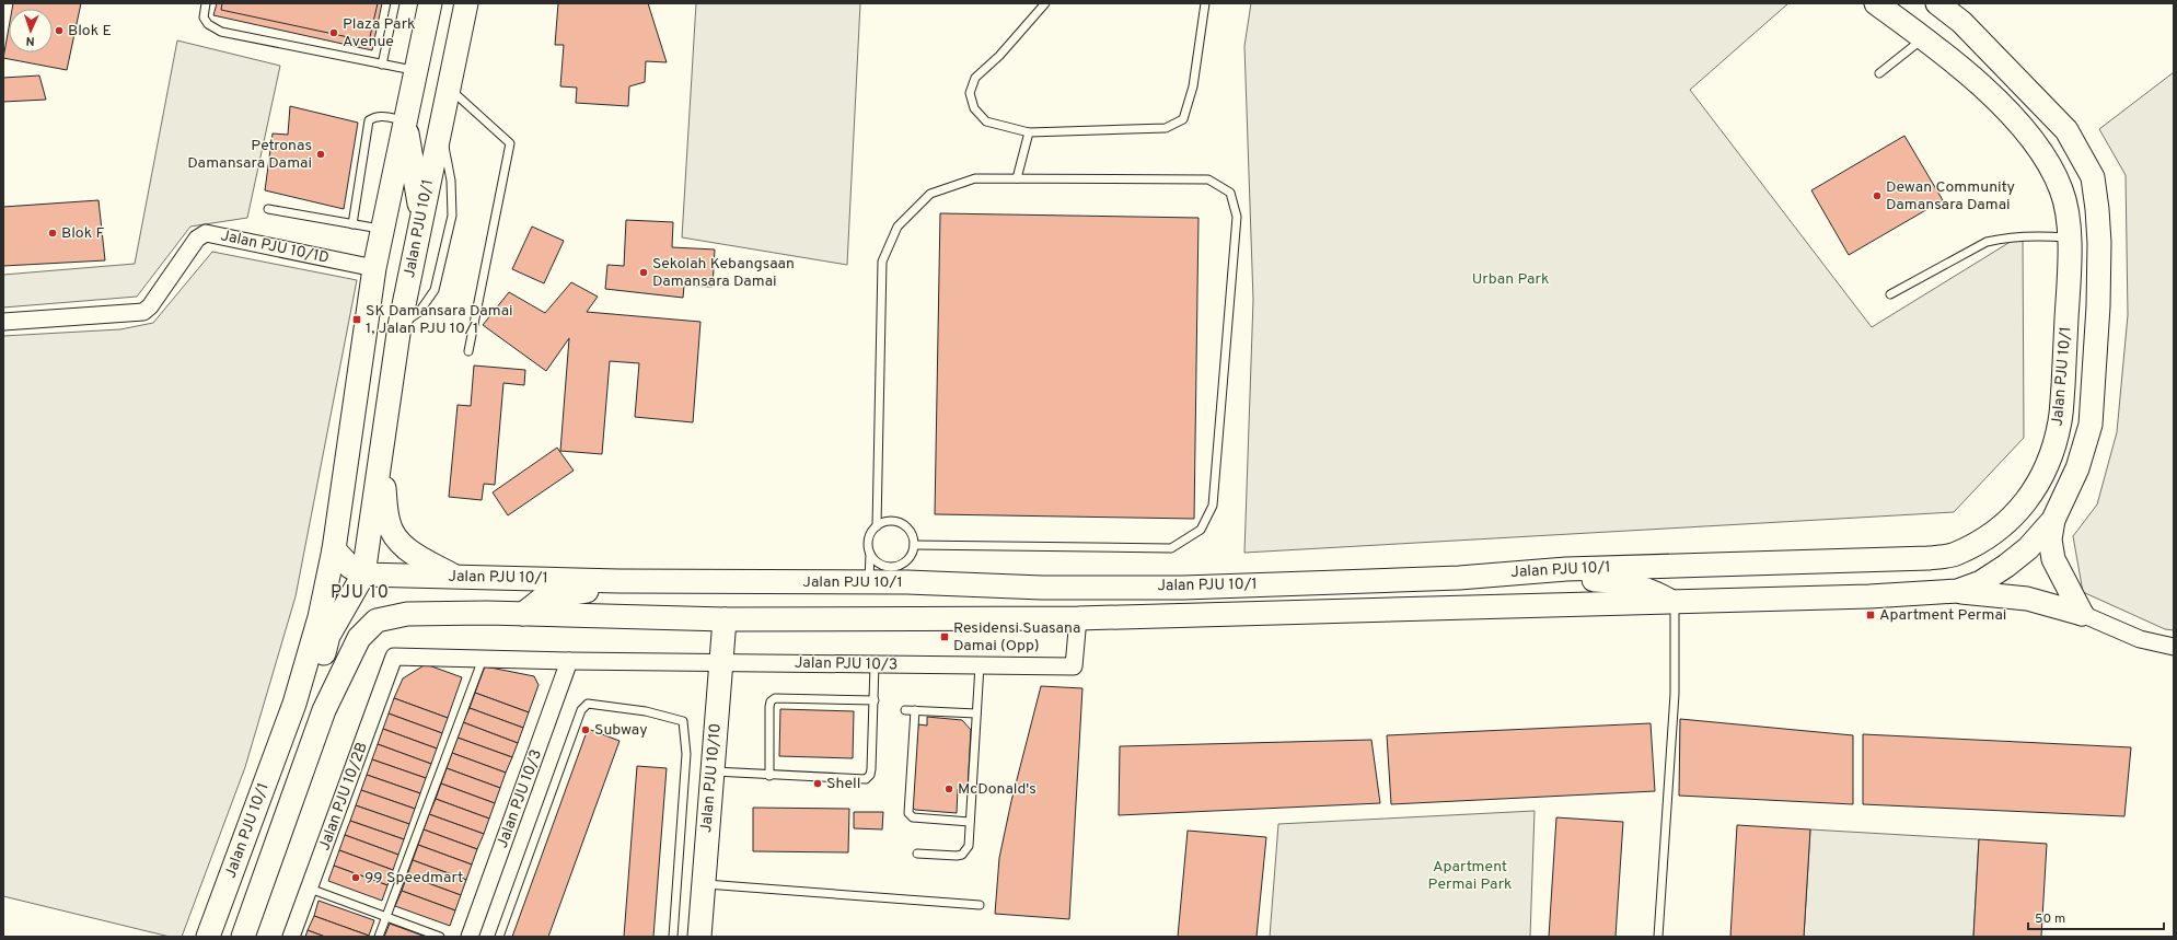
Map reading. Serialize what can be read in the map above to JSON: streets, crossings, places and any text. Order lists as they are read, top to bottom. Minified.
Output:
{"streets":{"street":["Jalan PJU 10/1","Jalan PJU 10/1D","Jalan PJU 10/3","Jalan PJU 10/10","Jalan PJU 10/2B"]},"crossings":[["Jalan PJU 10/1","Jalan PJU 10/1D"],["Jalan PJU 10/1","Jalan PJU 10/3"],["Jalan PJU 10/1","Jalan PJU 10/10"],["Jalan PJU 10/3","Jalan PJU 10/10"],["Jalan PJU 10/3","Jalan PJU 10/2B"]],"districts":["PJU 10"],"parks":["Urban Park","Apartment Permai Park"],"places":{"other":["Blok E","Plaza Park Avenue","Petronas Damansara Damai","Dewan Community Damansara Damai","Blok F","Sekolah Kebangsaan Damansara Damai","Subway","Shell","McDonald's","99 Speedmart"],"transit":["SK Damansara Damai 1, Jalan PJU 10/1","Apartment Permai","Residensi Suasana Damai (Opp)"]},"scale_bar":"50 m","north":"bottom"}
